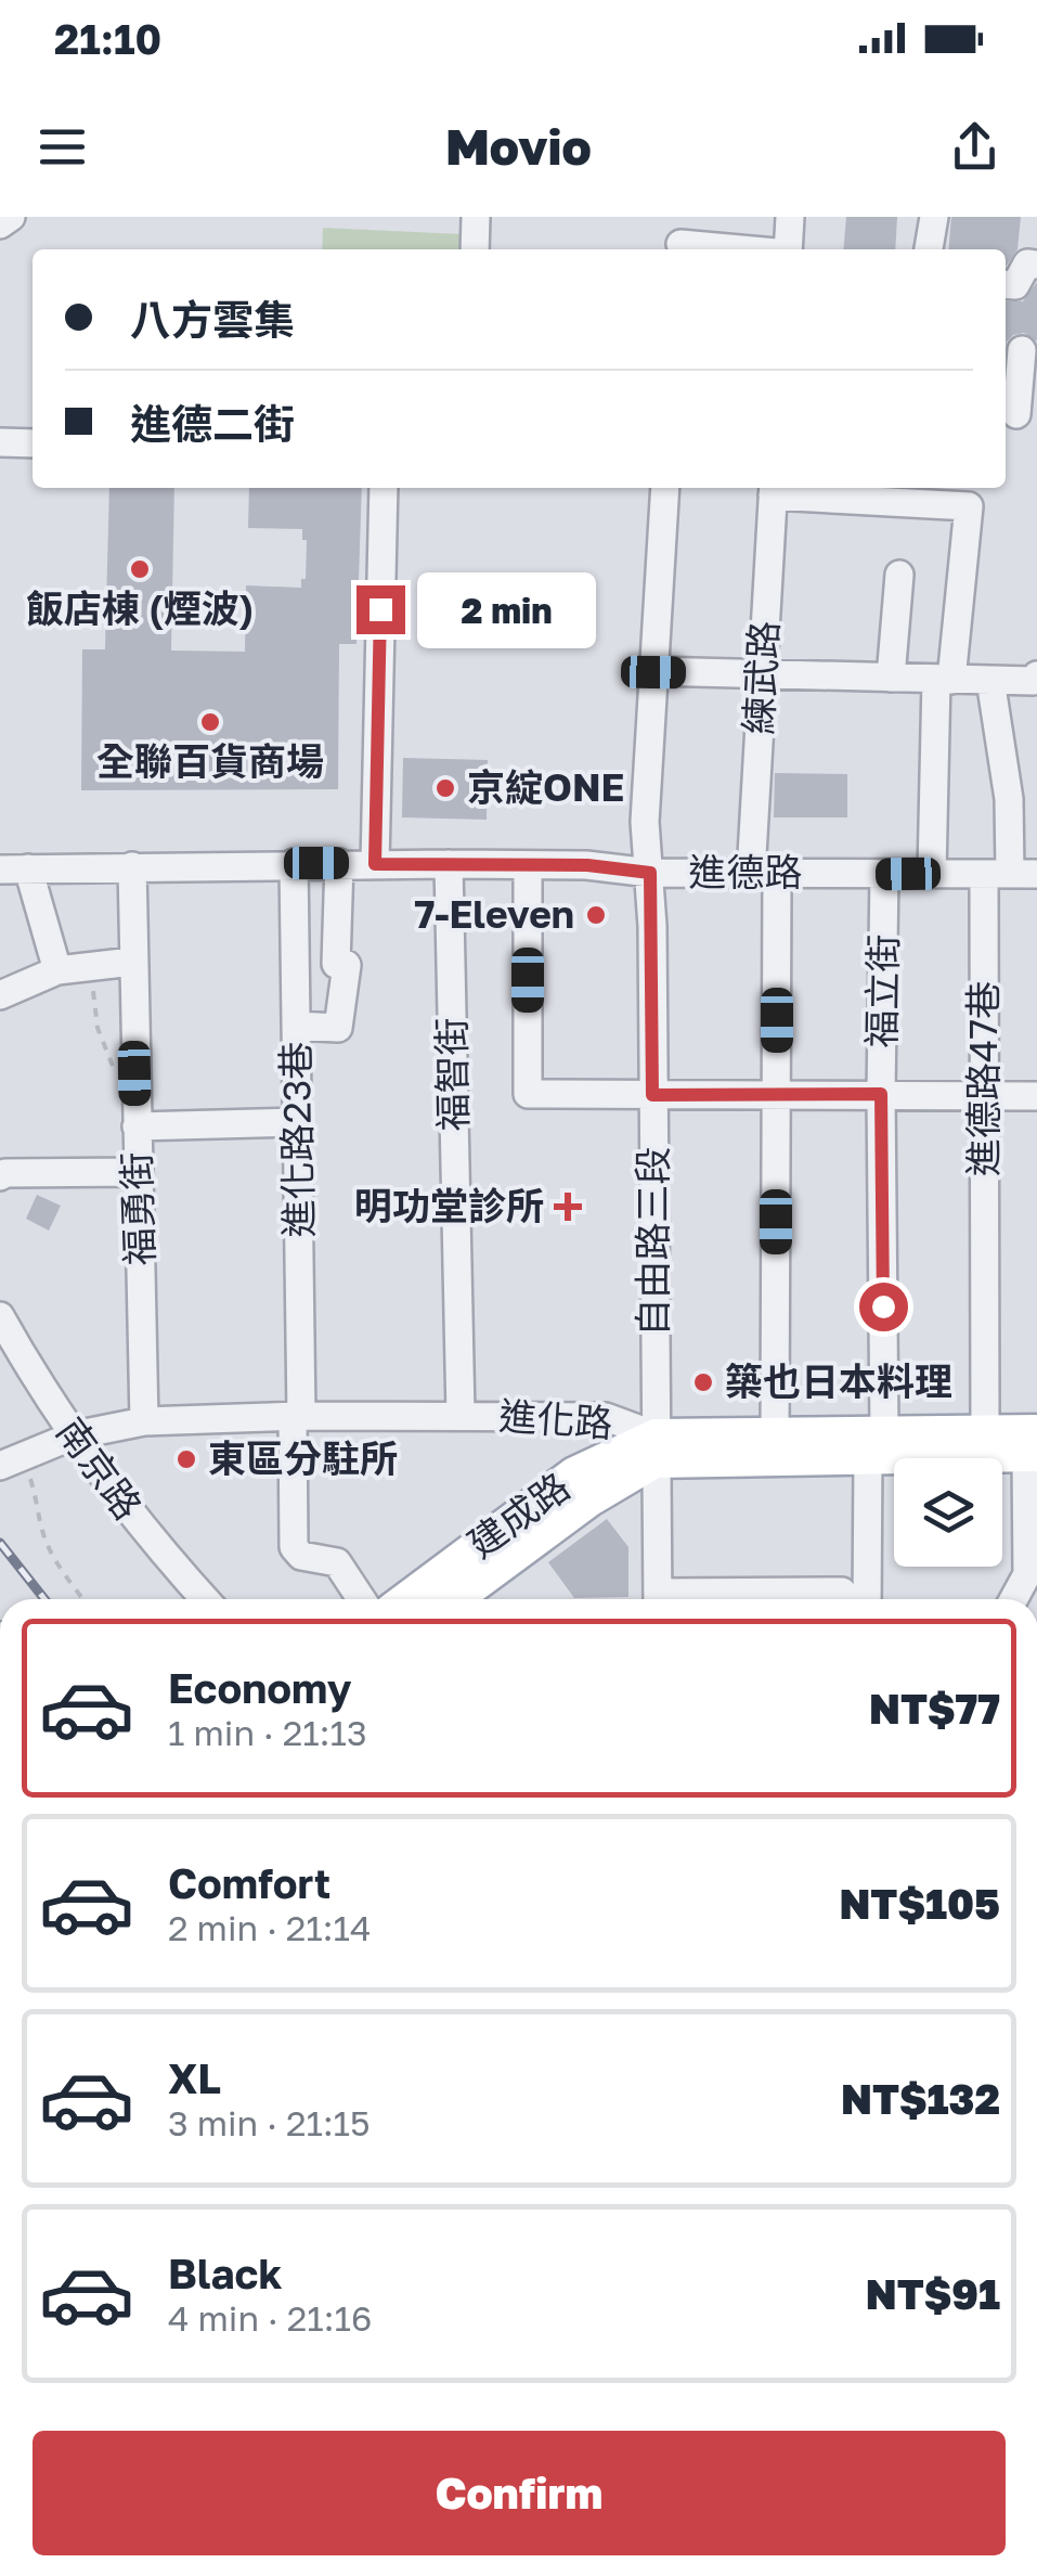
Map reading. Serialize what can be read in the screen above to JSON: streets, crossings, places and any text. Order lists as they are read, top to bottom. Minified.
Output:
{"streets":{"main road":["進化路","建成路"],"street":["練武路","進德路","福立街","福智街","進德路47巷","進化路23巷","福勇街","自由路三段","南京路"]},"crossings":[["練武路","進德路"],["練武路","進化路"],["進德路","福立街"],["進德路","福智街"],["進德路","進德路47巷"],["進德路","進化路23巷"],["進德路","福勇街"],["進德路","自由路三段"],["福立街","進化路"],["福智街","進化路"],["進德路47巷","進化路"],["進化路23巷","進化路"],["福勇街","進化路"],["自由路三段","進化路"],["自由路三段","建成路"],["進化路","南京路"],["進化路","建成路"]],"places":{"other":["飯店棟 (煙波)","全聯百貨商場","京綻ONE","7-Eleven","築也日本料理","東區分駐所"],"health":["明功堂診所"]},"page":{"status":"21:10","header":"Movio","banner":["八方雲集","進德二街"],"bubble":"2 min","list":[{"name":"Economy","note":"1 min · 21:13","value":"NT$77"},{"name":"Comfort","note":"2 min · 21:14","value":"NT$105"},{"name":"XL","note":"3 min · 21:15","value":"NT$132"},{"name":"Black","note":"4 min · 21:16","value":"NT$91"}],"buttons":"Confirm"}}
